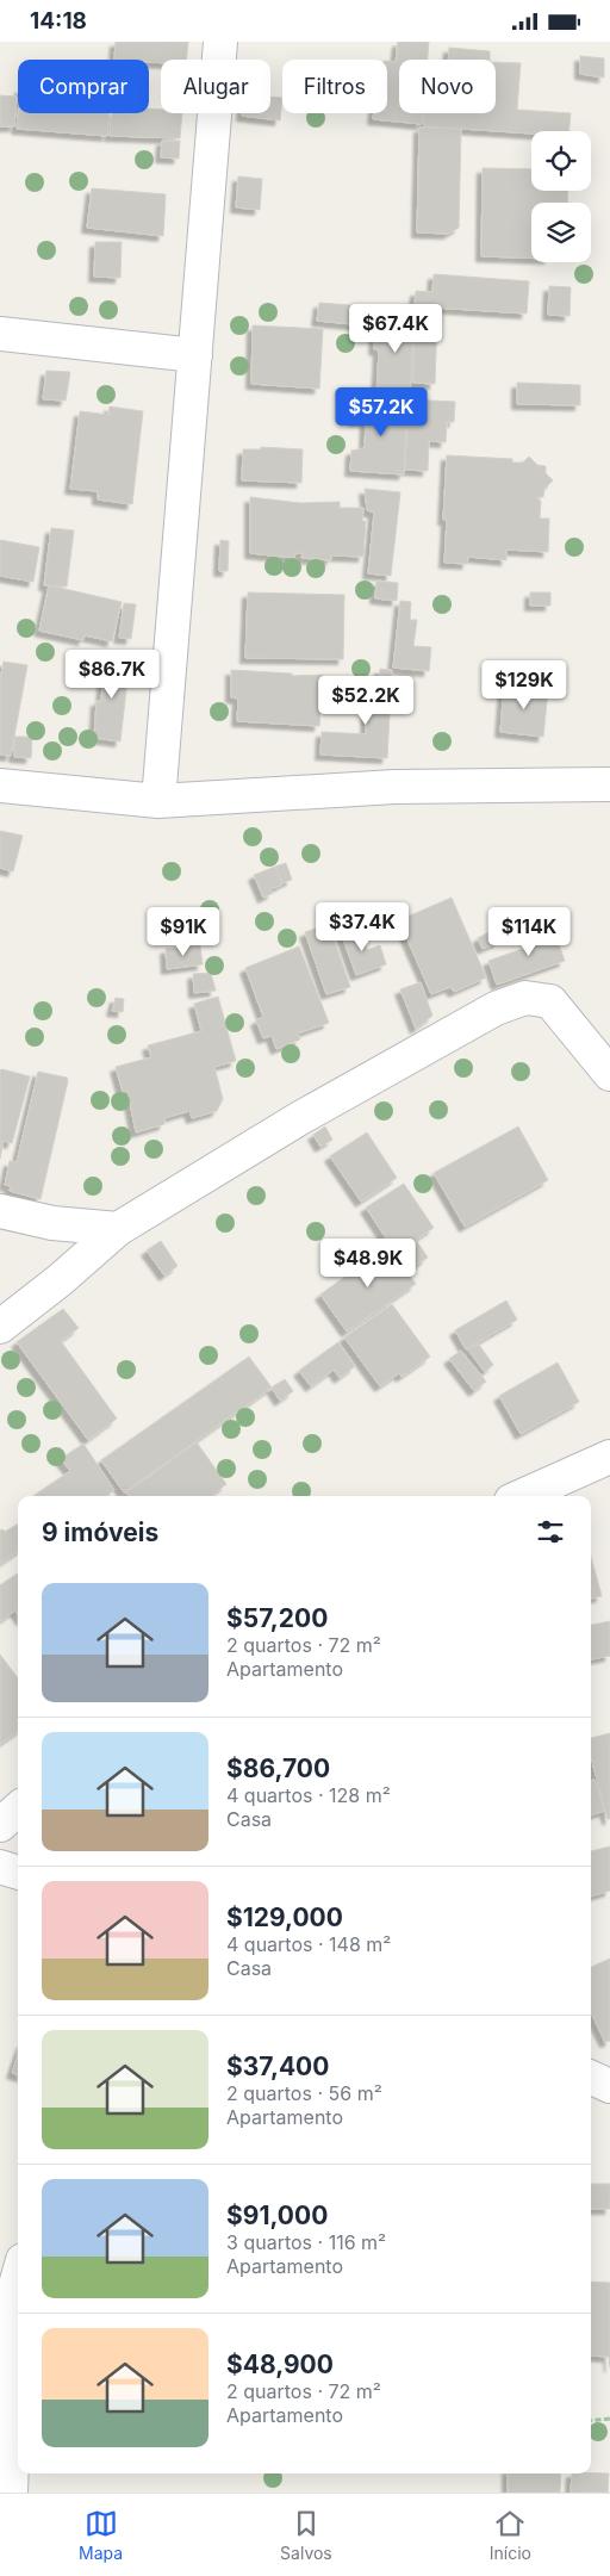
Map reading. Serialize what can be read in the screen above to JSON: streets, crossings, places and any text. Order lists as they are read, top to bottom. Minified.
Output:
{"page":{"status":"14:18","chip":["Comprar","Alugar","Filtros","Novo"],"price":["$67.4K","$57.2K","$86.7K","$129K","$52.2K","$37.4K","$91K","$114K","$48.9K"],"heading":"9 imóveis","list":[{"name":"$57,200","note":"2 quartos · 72 m² · Apartamento"},{"name":"$86,700","note":"4 quartos · 128 m² · Casa"},{"name":"$129,000","note":"4 quartos · 148 m² · Casa"},{"name":"$37,400","note":"2 quartos · 56 m² · Apartamento"},{"name":"$91,000","note":"3 quartos · 116 m² · Apartamento"},{"name":"$48,900","note":"2 quartos · 72 m² · Apartamento"}],"tabs":["Mapa","Salvos","Início"]}}
